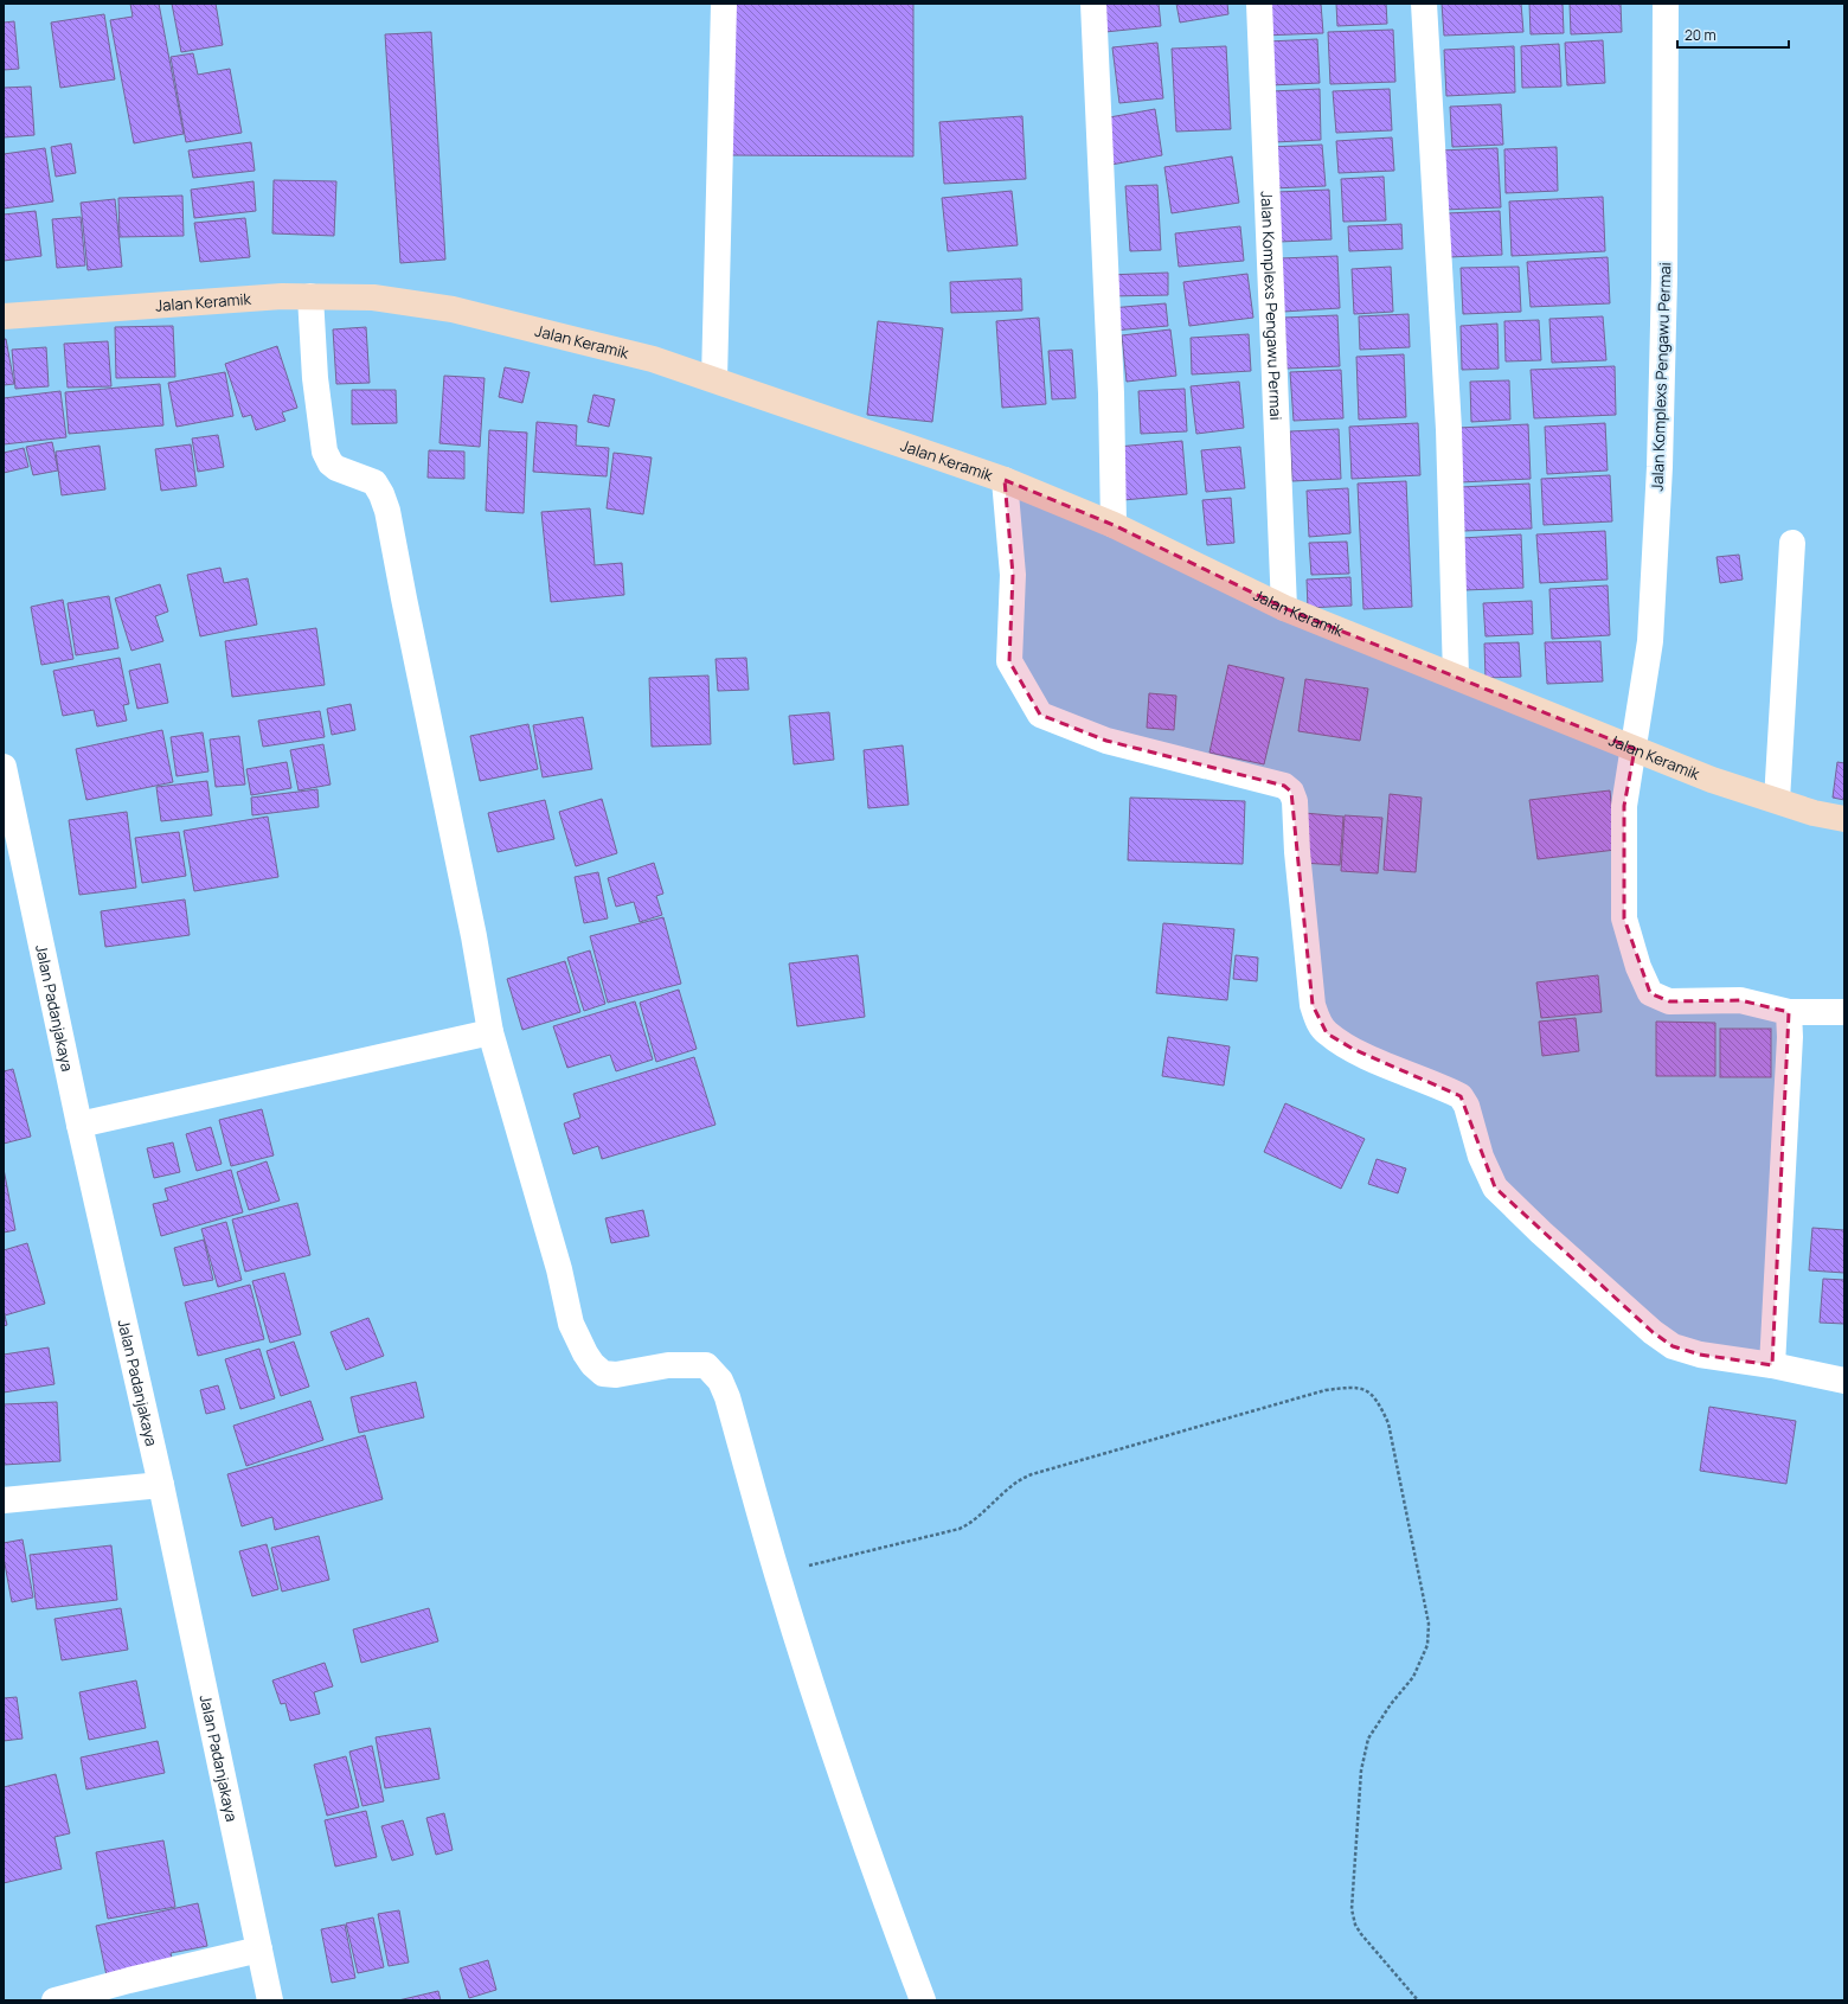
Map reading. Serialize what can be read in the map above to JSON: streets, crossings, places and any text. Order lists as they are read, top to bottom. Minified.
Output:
{"streets":{"street":["Jalan Keramik","Jalan Komplexs Pengawu Permai","Jalan Padanjakaya"]},"crossings":[["Jalan Keramik","Jalan Komplexs Pengawu Permai"]],"scale_bar":"20 m"}
